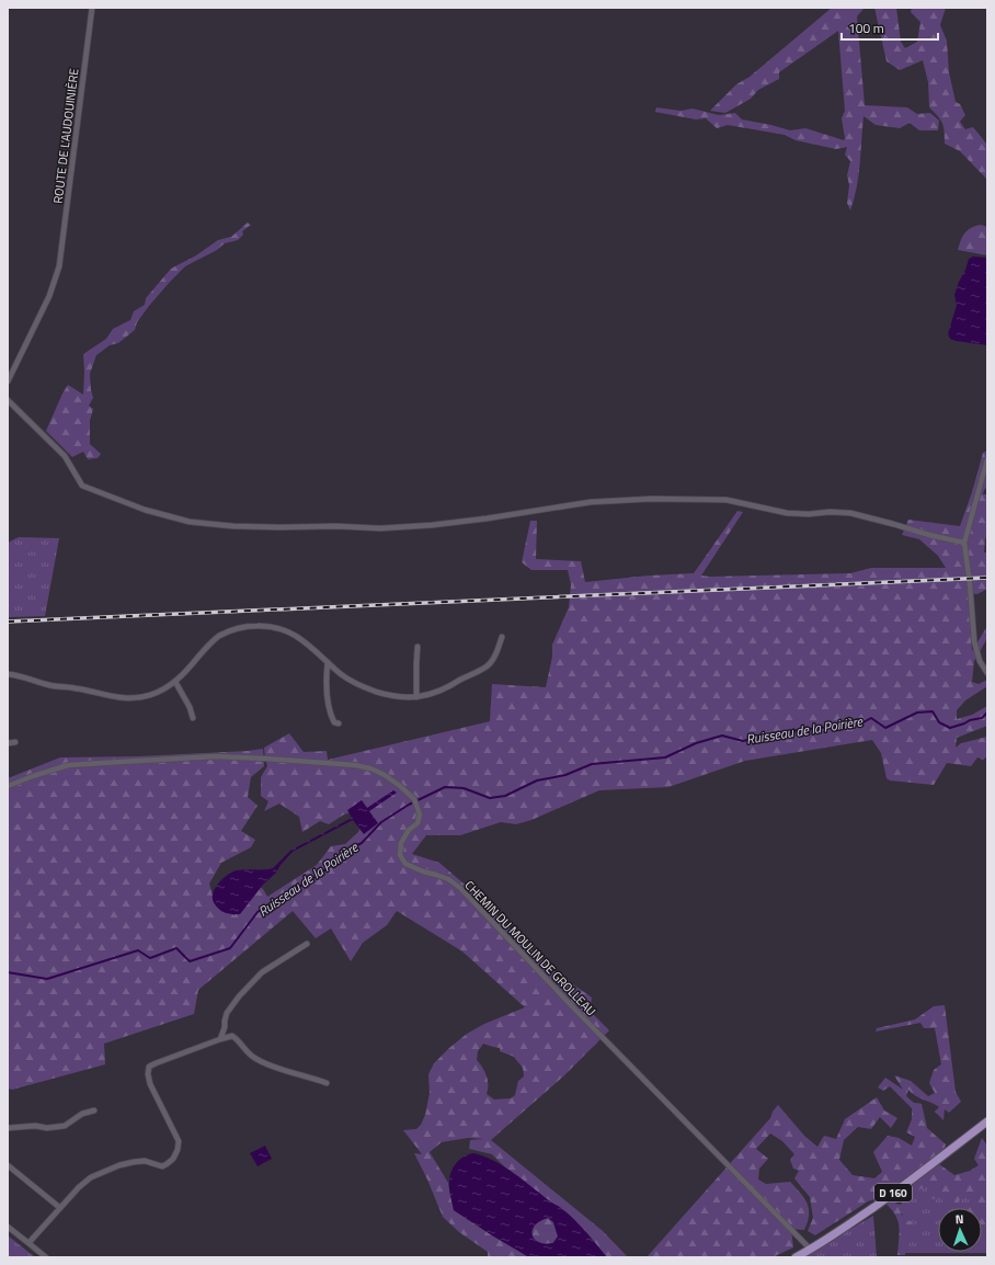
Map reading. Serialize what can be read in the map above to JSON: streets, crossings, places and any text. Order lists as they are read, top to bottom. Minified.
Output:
{"streets":{"main road":["D 160"],"street":["ROUTE DE L'AUDOUINIÈRE","CHEMIN DU MOULIN DE GROLLEAU"]},"crossings":[["CHEMIN DU MOULIN DE GROLLEAU","D 160"]],"water":["Ruisseau de la Poirière"],"scale_bar":"100 m","north":"top"}
